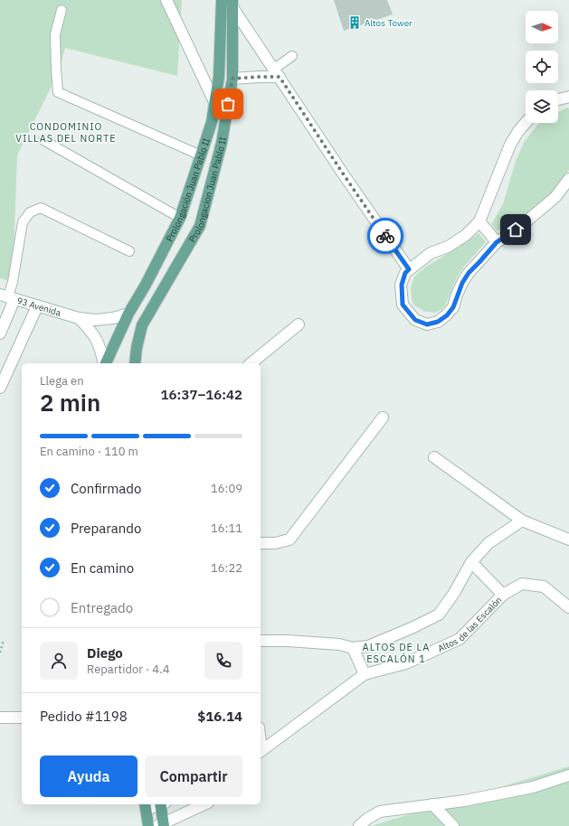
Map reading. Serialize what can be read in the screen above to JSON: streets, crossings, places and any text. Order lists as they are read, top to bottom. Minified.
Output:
{"streets":{"main road":["Prolongación Juan Pablo II","Prolongacion Juan Pablo II"],"street":["93 Avenida","Altos de las Escalón"]},"crossings":[["Prolongación Juan Pablo II","93 Avenida"]],"districts":["CONDOMINIO VILLAS DEL NORTE","ALTOS DE LA ESCALÓN 1"],"places":{"building":["Altos Tower"]},"north":"right","page":{"heading":["2 min","Llega en","16:37–16:42"],"panel":["Diego","Repartidor · 4.4","Pedido #1198","$16.14"],"bar":"En camino · 110 m","list":[["Confirmado","16:09"],["Preparando","16:11"],["En camino","16:22"],"Entregado"],"buttons":["Ayuda","Compartir"]}}
